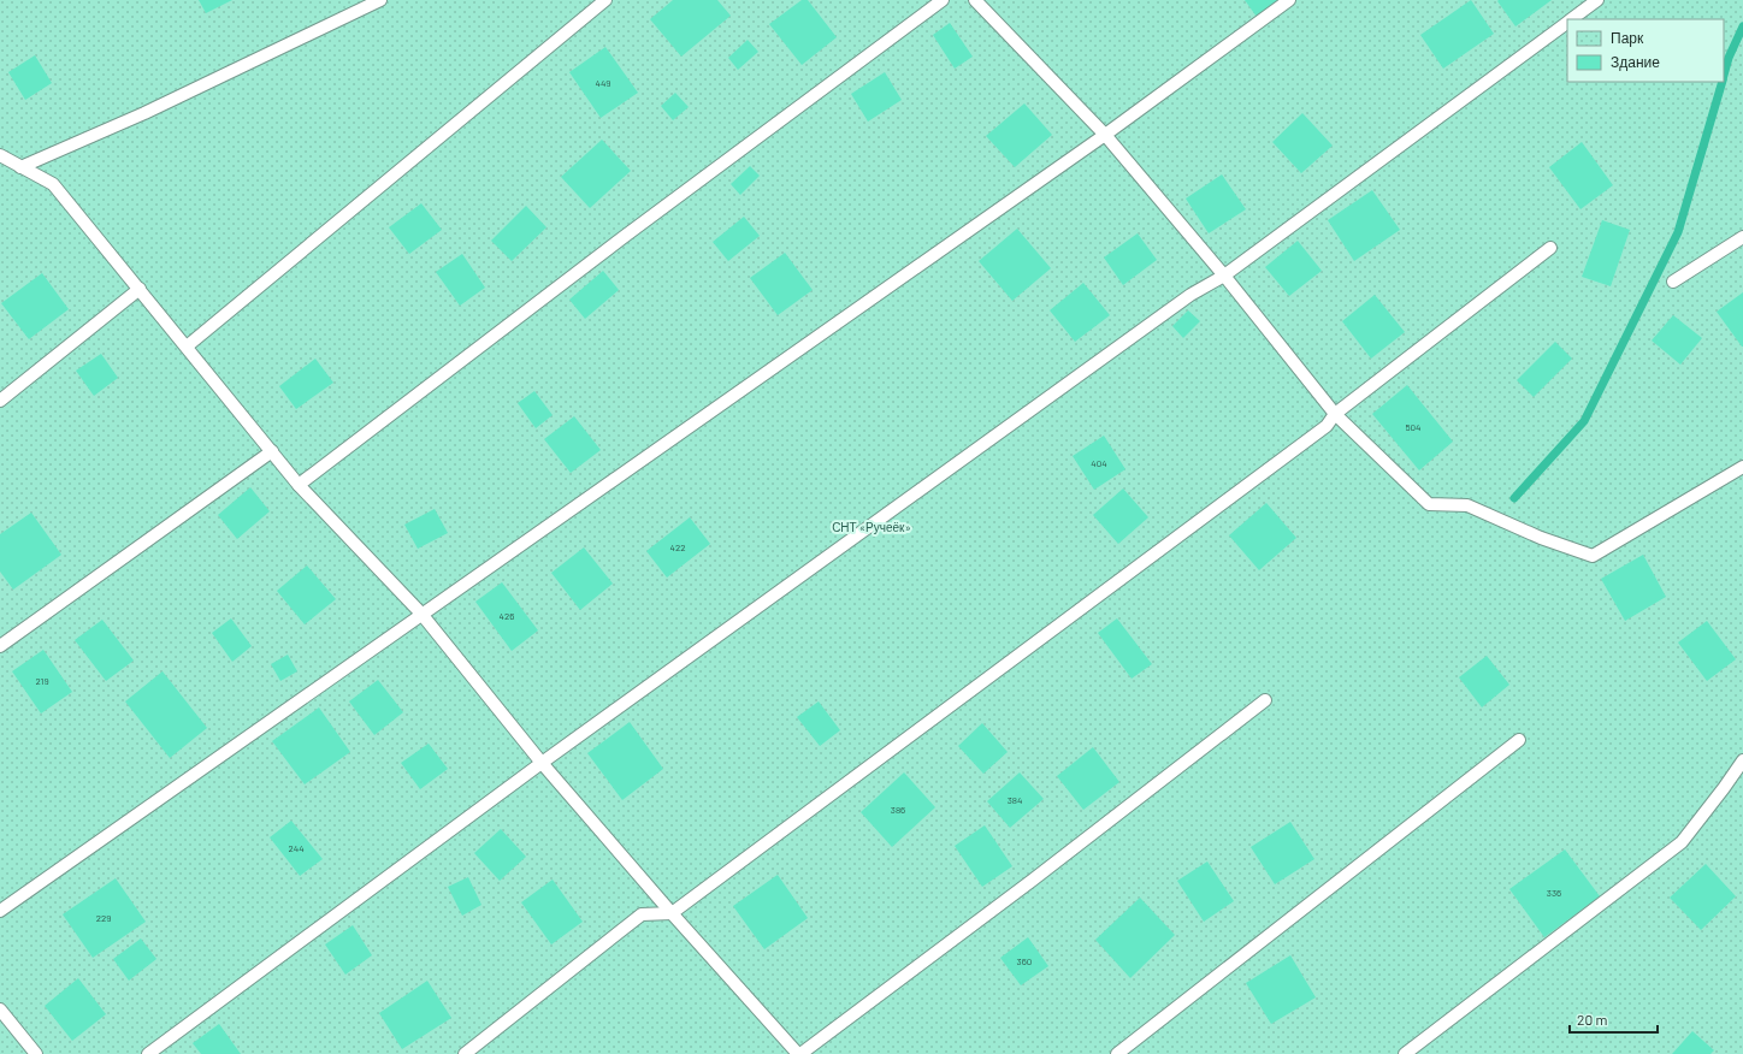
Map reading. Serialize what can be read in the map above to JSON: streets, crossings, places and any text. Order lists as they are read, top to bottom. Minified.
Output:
{"parks":["СНТ «Ручеёк»"],"house_numbers":["449","504","404","422","426","219","384","386","244","336","229","360"],"legend":["Парк","Здание"],"scale_bar":"20 m"}
